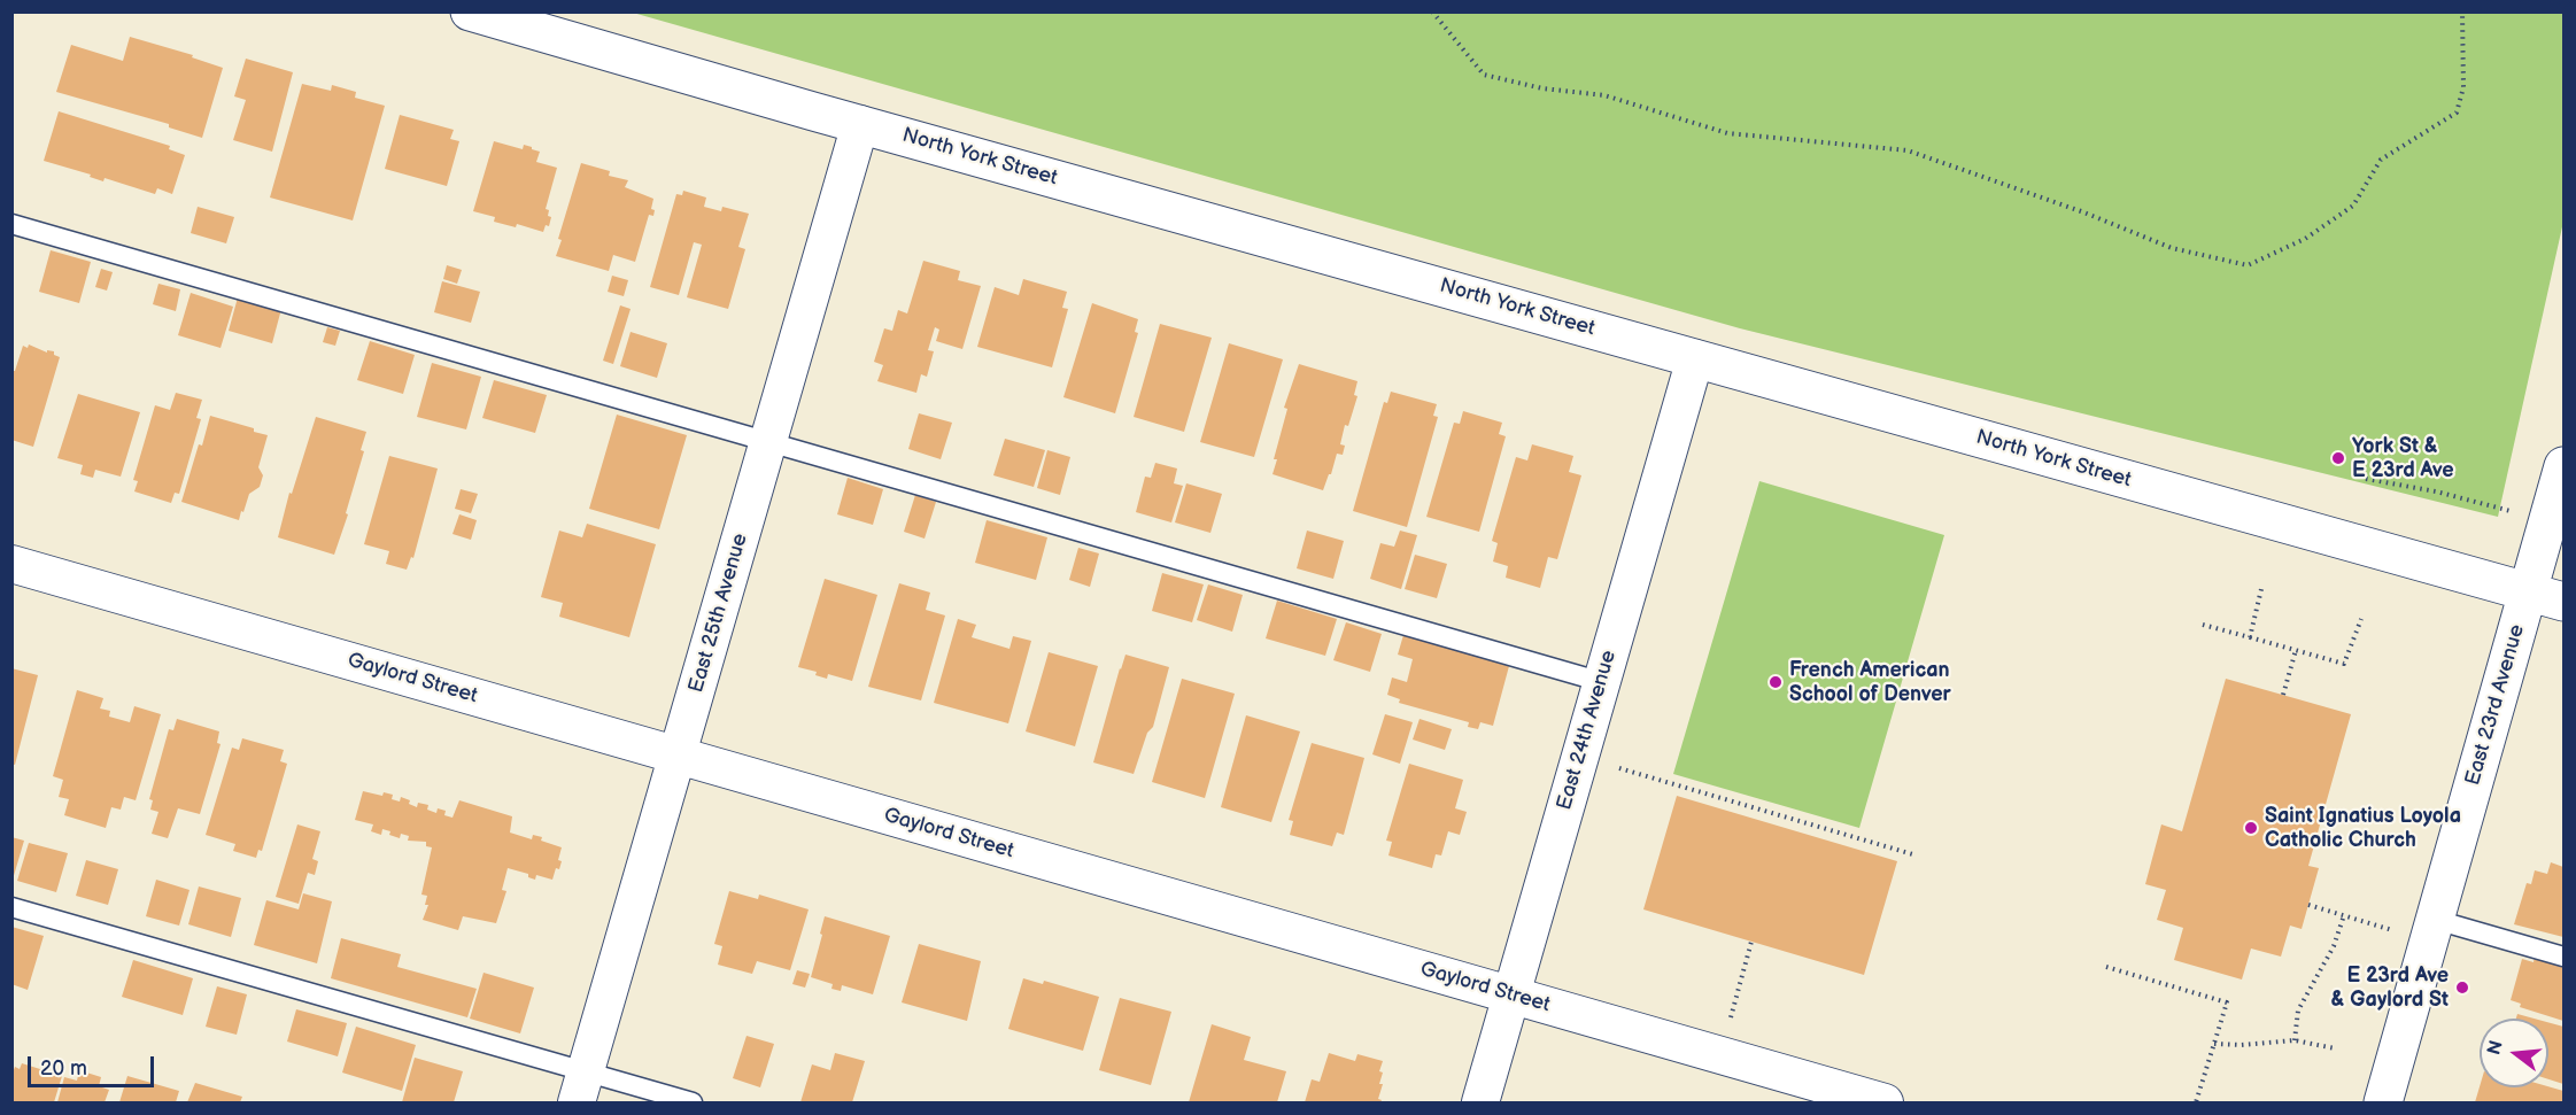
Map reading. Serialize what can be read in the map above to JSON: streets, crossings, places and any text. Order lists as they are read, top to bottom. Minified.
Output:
{"streets":{"main road":["North York Street","East 23rd Avenue"],"street":["East 25th Avenue","Gaylord Street","East 24th Avenue"]},"crossings":[["North York Street","East 25th Avenue"],["North York Street","East 23rd Avenue"],["North York Street","East 24th Avenue"],["East 25th Avenue","Gaylord Street"],["Gaylord Street","East 24th Avenue"]],"places":["York St & E 23rd Ave","French American School of Denver","Saint Ignatius Loyola Catholic Church","E 23rd Ave & Gaylord St"],"scale_bar":"20 m","north":"left"}
